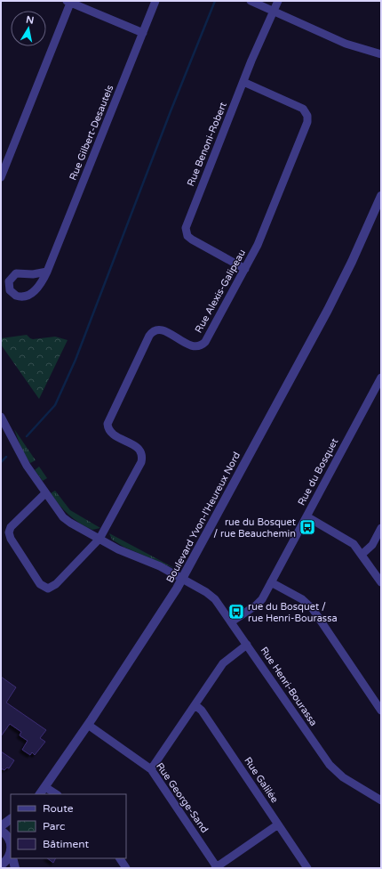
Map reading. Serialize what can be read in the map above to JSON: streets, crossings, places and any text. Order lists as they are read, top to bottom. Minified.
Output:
{"streets":{"street":["Rue Gilbert-Desautels","Rue Benoni-Robert","Rue Alexis-Galipeau","Rue du Bosquet","Boulevard Yvon-l'Heureux Nord","Rue Henri-Bourassa","Rue Galilée","Rue George-Sand"]},"crossings":[["Rue Benoni-Robert","Rue Alexis-Galipeau"],["Rue Alexis-Galipeau","Rue Henri-Bourassa"],["Rue du Bosquet","Rue Henri-Bourassa"],["Boulevard Yvon-l'Heureux Nord","Rue Henri-Bourassa"],["Boulevard Yvon-l'Heureux Nord","Rue George-Sand"]],"places":{"bus stop":["rue du Bosquet / rue Beauchemin","rue du Bosquet / rue Henri-Bourassa"]},"legend":["Route","Parc","Bâtiment"],"north":"top"}
